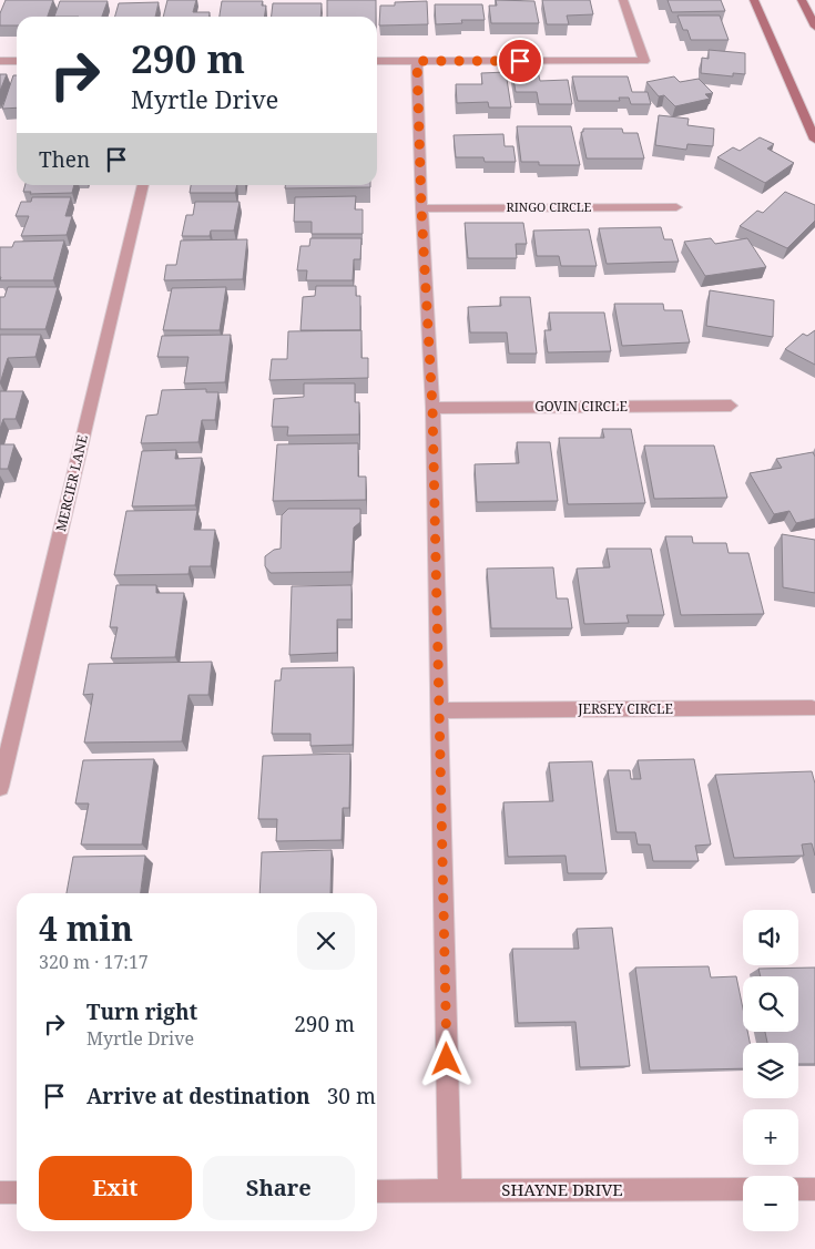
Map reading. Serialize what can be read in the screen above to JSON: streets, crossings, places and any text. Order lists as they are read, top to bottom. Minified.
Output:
{"streets":{"street":["RINGO CIRCLE","GOVIN CIRCLE","MERCIER LANE","JERSEY CIRCLE","SHAYNE DRIVE"]},"page":{"turn":["290 m","Myrtle Drive"],"then":"Then","heading":["4 min","320 m · 17:17"],"map_buttons":["+","−"],"list":[{"name":"Turn right","note":"Myrtle Drive","value":"290 m"},{"name":"Arrive at destination","value":"30 m"}],"buttons":["Exit","Share"]}}
